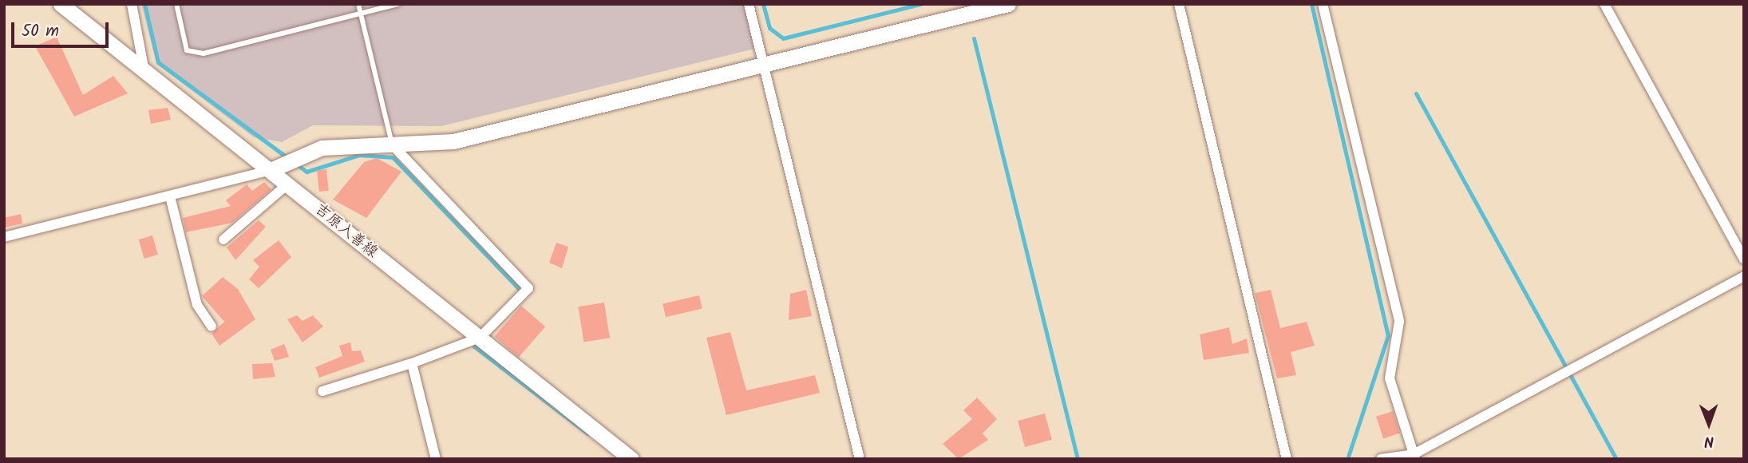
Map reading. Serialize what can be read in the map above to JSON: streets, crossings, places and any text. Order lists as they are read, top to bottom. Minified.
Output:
{"streets":{"street":["吉原入善線"]},"scale_bar":"50 m","north":"bottom"}
